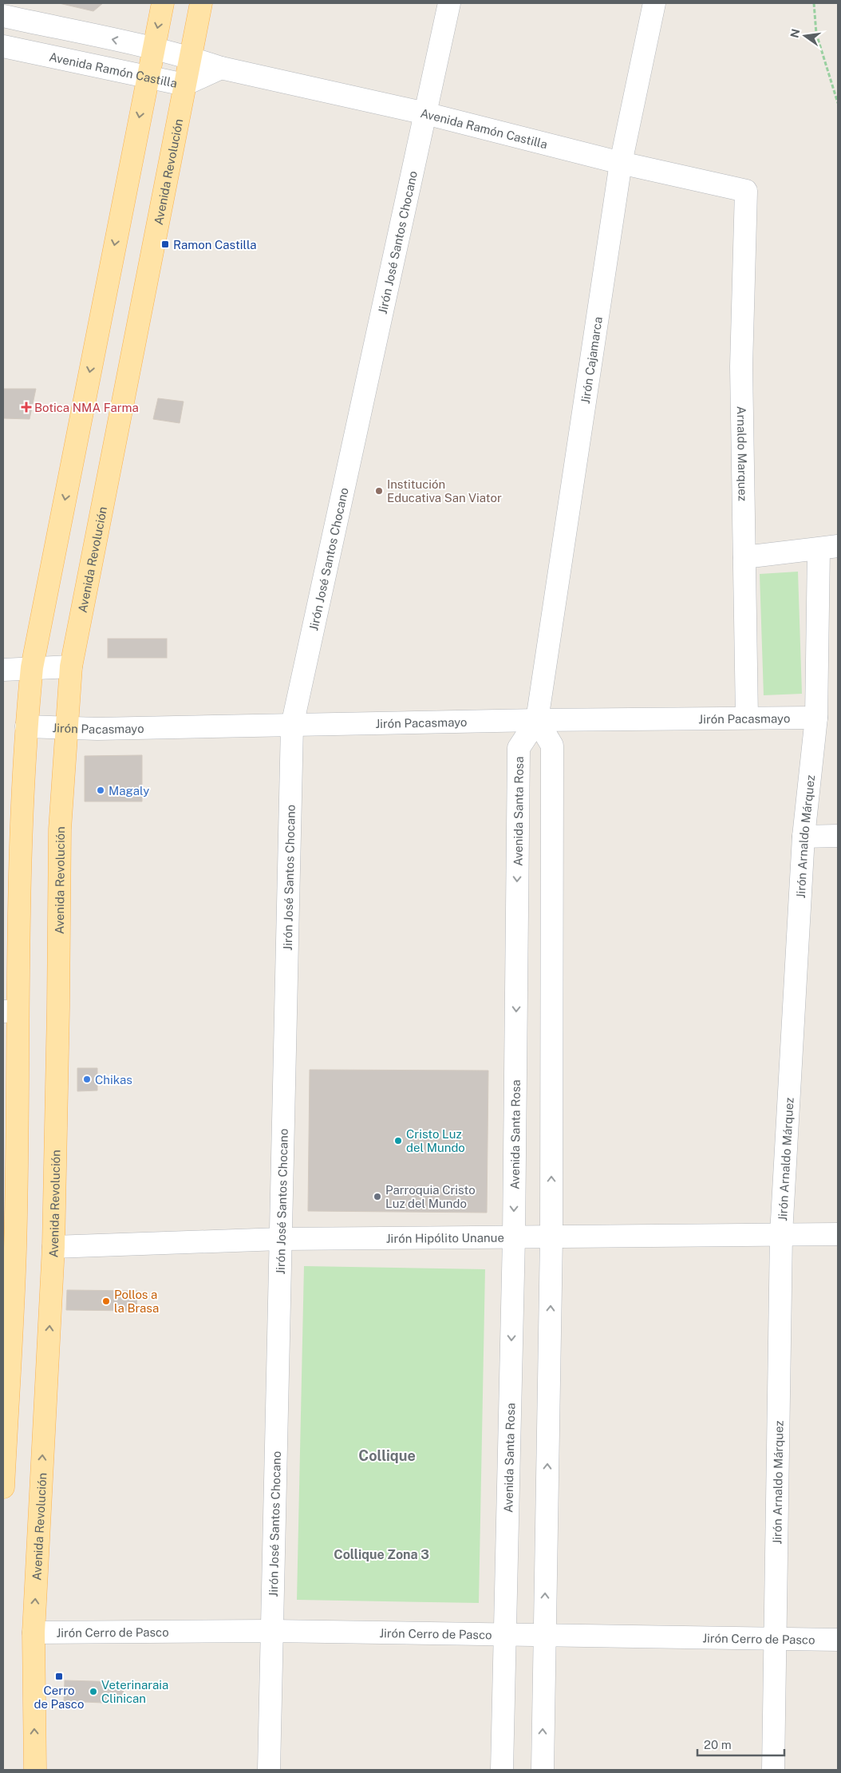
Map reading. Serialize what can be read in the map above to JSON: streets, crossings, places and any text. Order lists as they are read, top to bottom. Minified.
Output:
{"streets":{"main road":["Avenida Revolución"],"street":["Avenida Ramón Castilla","Jirón José Santos Chocano","Jirón Cajamarca","Arnaldo Marquez","Jirón Pacasmayo","Avenida Santa Rosa","Jirón Arnaldo Márquez","Jirón Hipólito Unanue","Jirón Cerro de Pasco"]},"crossings":[["Avenida Ramón Castilla","Avenida Revolución"],["Avenida Ramón Castilla","Jirón José Santos Chocano"],["Avenida Ramón Castilla","Jirón Cajamarca"],["Avenida Ramón Castilla","Arnaldo Marquez"],["Avenida Revolución","Jirón Pacasmayo"],["Avenida Revolución","Jirón Hipólito Unanue"],["Avenida Revolución","Jirón Cerro de Pasco"],["Jirón José Santos Chocano","Jirón Pacasmayo"],["Jirón José Santos Chocano","Jirón Hipólito Unanue"],["Jirón José Santos Chocano","Jirón Cerro de Pasco"],["Jirón Cajamarca","Jirón Pacasmayo"],["Jirón Cajamarca","Avenida Santa Rosa"],["Arnaldo Marquez","Jirón Pacasmayo"],["Jirón Pacasmayo","Avenida Santa Rosa"],["Jirón Pacasmayo","Jirón Arnaldo Márquez"],["Avenida Santa Rosa","Jirón Hipólito Unanue"],["Avenida Santa Rosa","Jirón Cerro de Pasco"],["Jirón Arnaldo Márquez","Jirón Hipólito Unanue"],["Jirón Arnaldo Márquez","Jirón Cerro de Pasco"]],"districts":["Collique","Collique Zona 3"],"places":{"transit":["Ramon Castilla","Cerro de Pasco"],"health":["Botica NMA Farma"],"other":["Institución Educativa San Viator","Magaly","Chikas","Cristo Luz del Mundo","Parroquia Cristo Luz del Mundo","Pollos a la Brasa","Veterinaraia Clinican"]},"scale_bar":"20 m","north":"left"}
